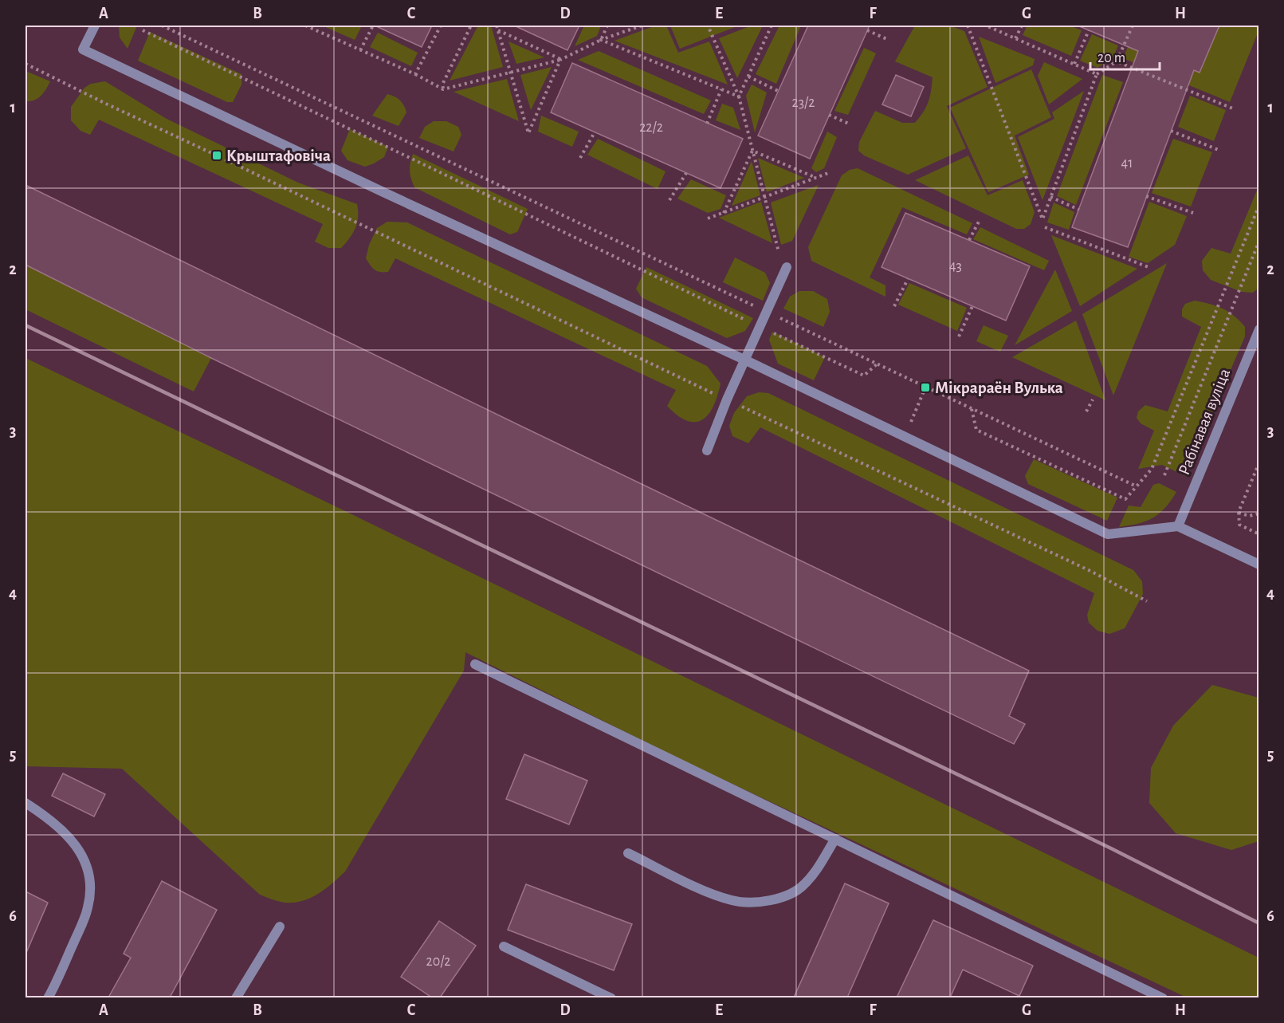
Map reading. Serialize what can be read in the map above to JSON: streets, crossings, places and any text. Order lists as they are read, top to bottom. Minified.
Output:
{"streets":{"street":["Рабінавая вуліца"]},"places":{"transit":["Крыштафовіча","Мікрараён Вулька"]},"house_numbers":["23/2","22/2","41","43","20/2"],"scale_bar":"20 m","grid":{"columns":["A","B","C","D","E","F","G","H"],"rows":["1","2","3","4","5","6"]}}
